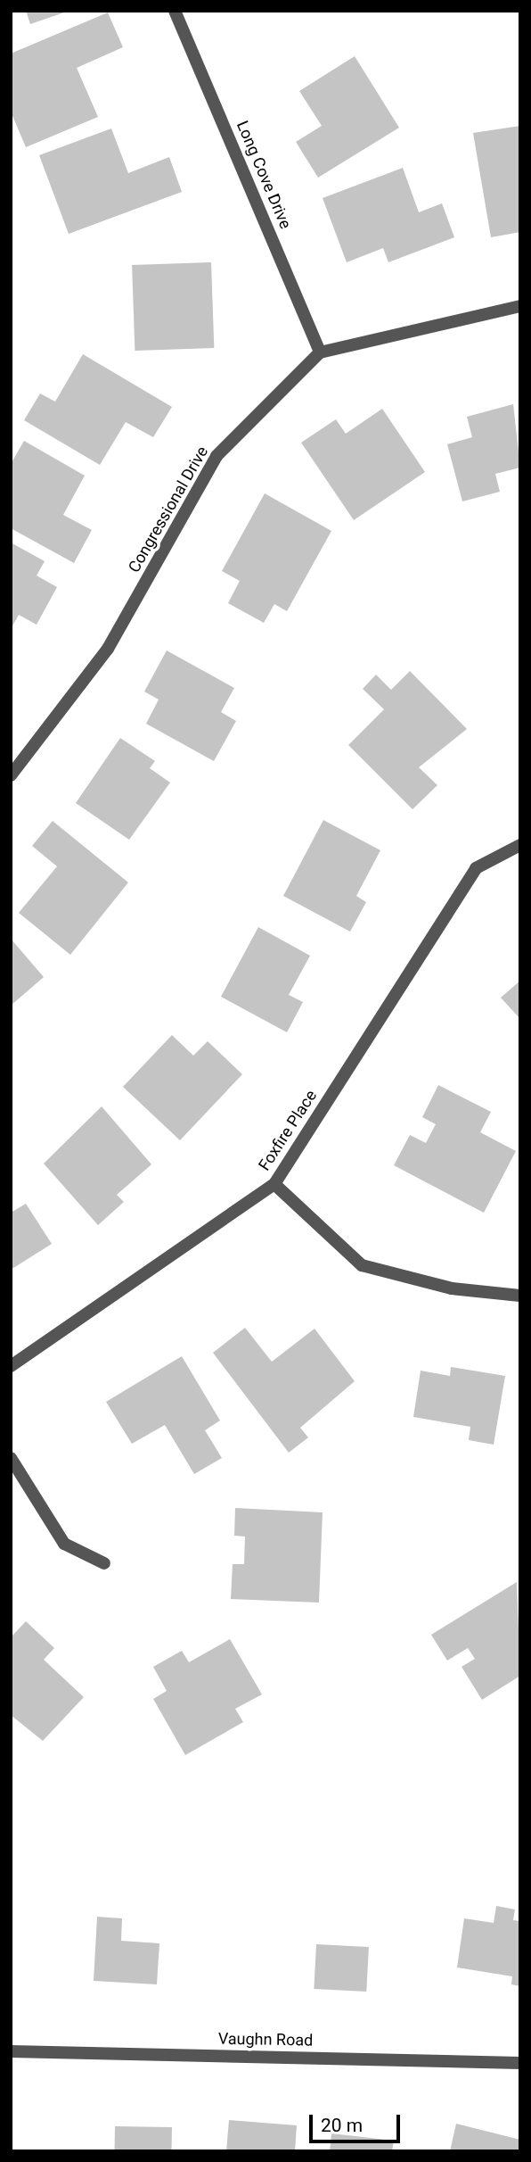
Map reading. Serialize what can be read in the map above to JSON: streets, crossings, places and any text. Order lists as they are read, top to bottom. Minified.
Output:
{"streets":{"street":["Long Cove Drive","Congressional Drive","Foxfire Place","Vaughn Road"]},"crossings":[["Long Cove Drive","Congressional Drive"]],"scale_bar":"20 m"}
